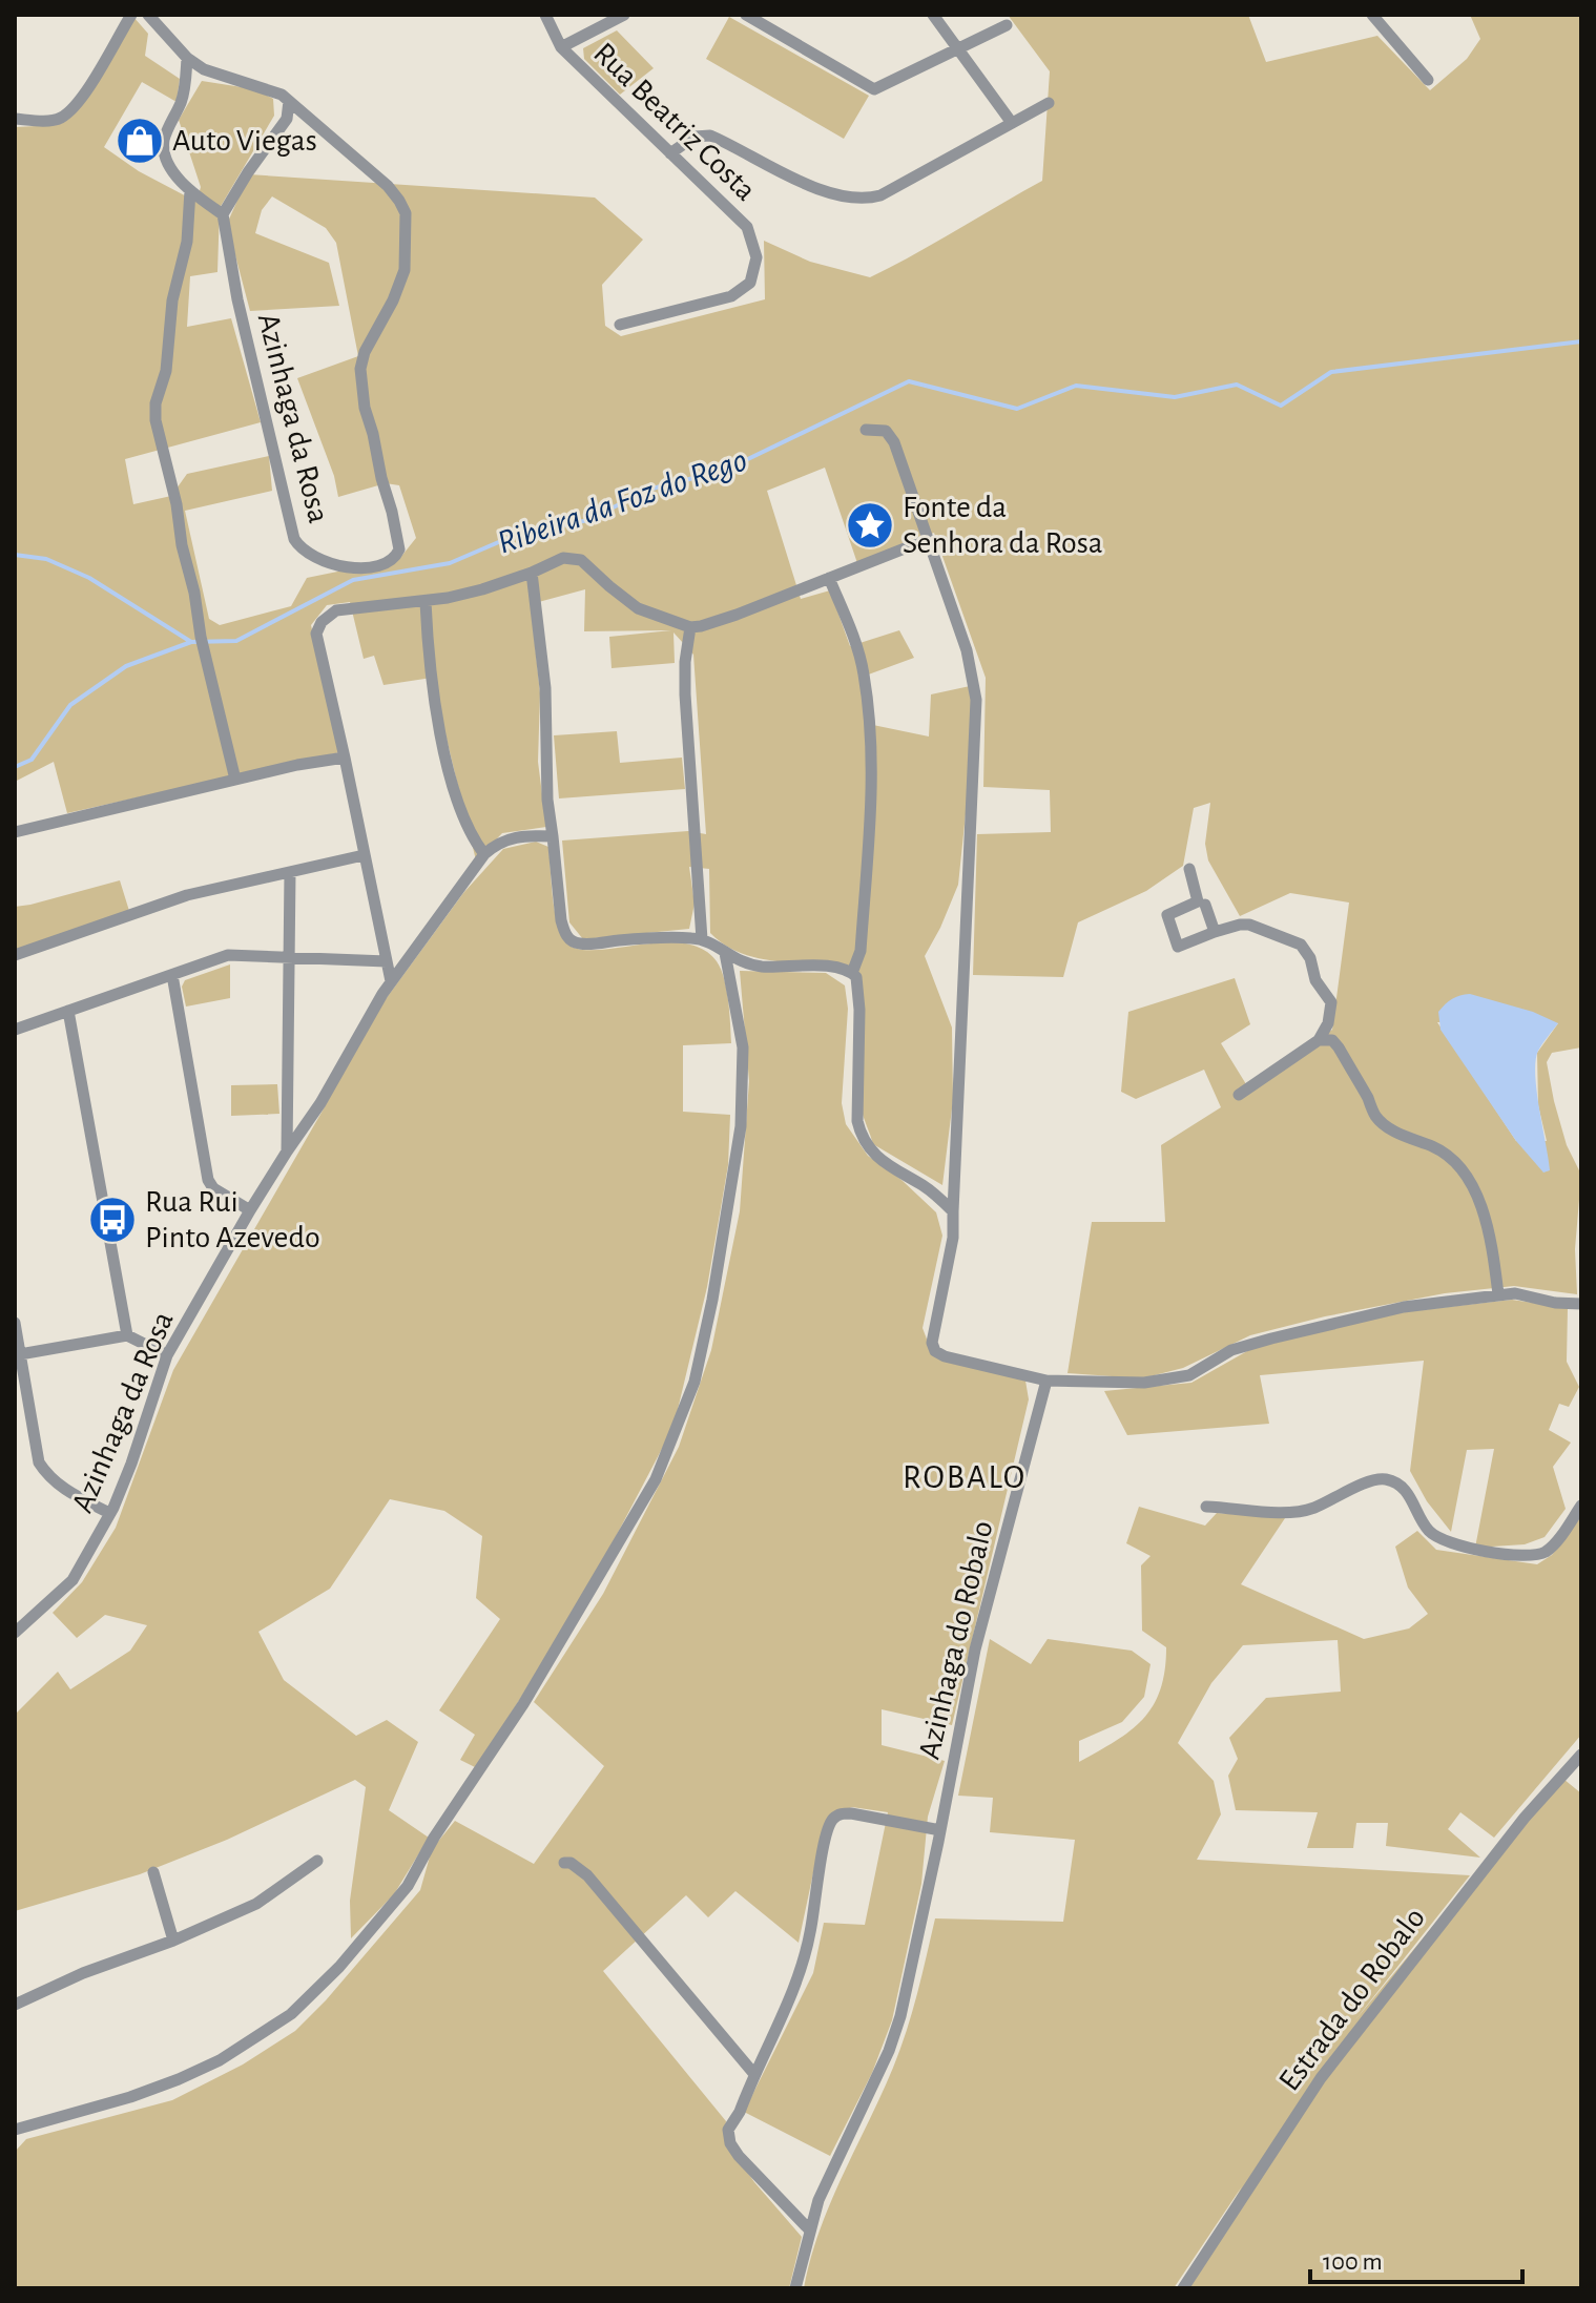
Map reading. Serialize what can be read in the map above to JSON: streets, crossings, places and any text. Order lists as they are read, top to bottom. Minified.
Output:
{"streets":{"street":["Rua Beatriz Costa","Azinhaga da Rosa","Azinhaga do Robalo","Estrada do Robalo"]},"districts":["ROBALO"],"water":["Ribeira da Foz do Rego"],"places":{"shop":["Auto Viegas"],"place":["Fonte da Senhora da Rosa"],"bus stop":["Rua Rui Pinto Azevedo"]},"scale_bar":"100 m"}
